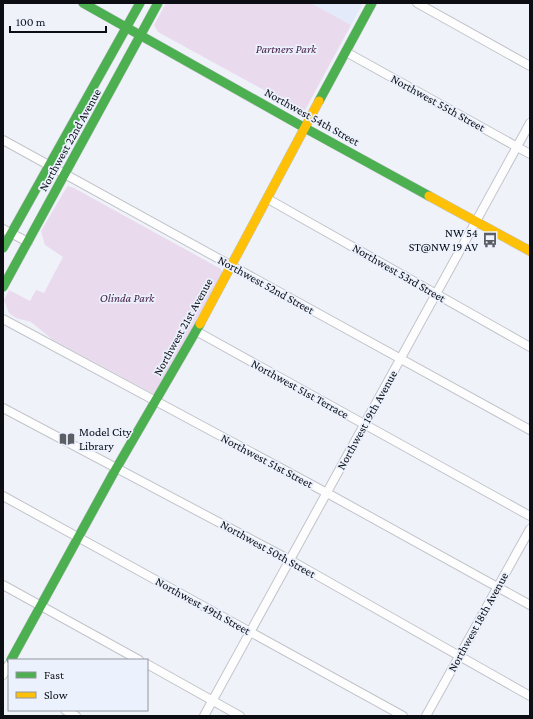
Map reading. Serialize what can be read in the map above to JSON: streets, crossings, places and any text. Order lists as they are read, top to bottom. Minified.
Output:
{"streets":{"main road":["Northwest 54th Street","Northwest 22nd Avenue","Northwest 21st Avenue"],"street":["Northwest 55th Street","Northwest 53rd Street","Northwest 52nd Street","Northwest 51st Terrace","Northwest 19th Avenue","Northwest 51st Street","Northwest 50th Street","Northwest 49th Street","Northwest 18th Avenue"]},"crossings":[["Northwest 55th Street","Northwest 21st Avenue"],["Northwest 55th Street","Northwest 19th Avenue"],["Northwest 54th Street","Northwest 22nd Avenue"],["Northwest 54th Street","Northwest 21st Avenue"],["Northwest 54th Street","Northwest 19th Avenue"],["Northwest 22nd Avenue","Northwest 52nd Street"],["Northwest 53rd Street","Northwest 21st Avenue"],["Northwest 53rd Street","Northwest 19th Avenue"],["Northwest 52nd Street","Northwest 21st Avenue"],["Northwest 52nd Street","Northwest 19th Avenue"],["Northwest 21st Avenue","Northwest 51st Terrace"],["Northwest 21st Avenue","Northwest 51st Street"],["Northwest 21st Avenue","Northwest 50th Street"],["Northwest 21st Avenue","Northwest 49th Street"],["Northwest 51st Terrace","Northwest 19th Avenue"],["Northwest 19th Avenue","Northwest 51st Street"],["Northwest 19th Avenue","Northwest 50th Street"],["Northwest 19th Avenue","Northwest 49th Street"],["Northwest 51st Street","Northwest 18th Avenue"],["Northwest 50th Street","Northwest 18th Avenue"]],"parks":["Partners Park","Olinda Park"],"places":{"bus stop":["NW 54 ST@NW 19 AV"],"library":["Model City Library"]},"legend":["Fast","Slow"],"scale_bar":"100 m"}
